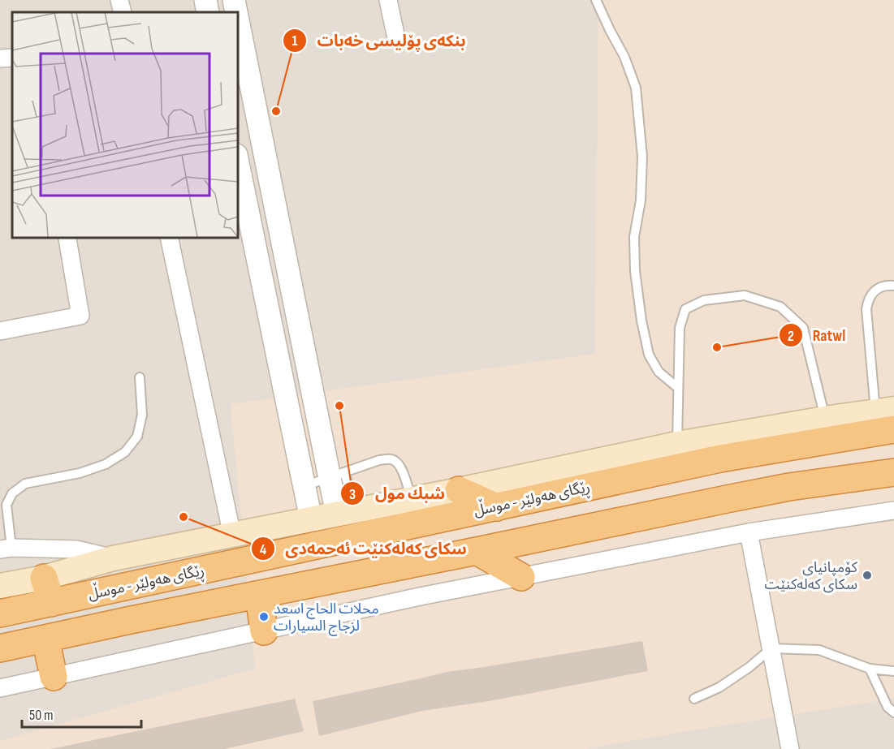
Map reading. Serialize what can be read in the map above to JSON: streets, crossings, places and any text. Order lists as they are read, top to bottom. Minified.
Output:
{"streets":{"highway":["ڕێگای هەولێر - موسڵ"]},"places":["بنکەی پۆلیسی خەبات","Ratwl","شبك مول","سکای کەلەکنێت ئەحمەدی","کۆمپانیای سکای کەلەکنێت","محلات الحاج اسعد لزجاج السيارات"],"scale_bar":"50 m"}
